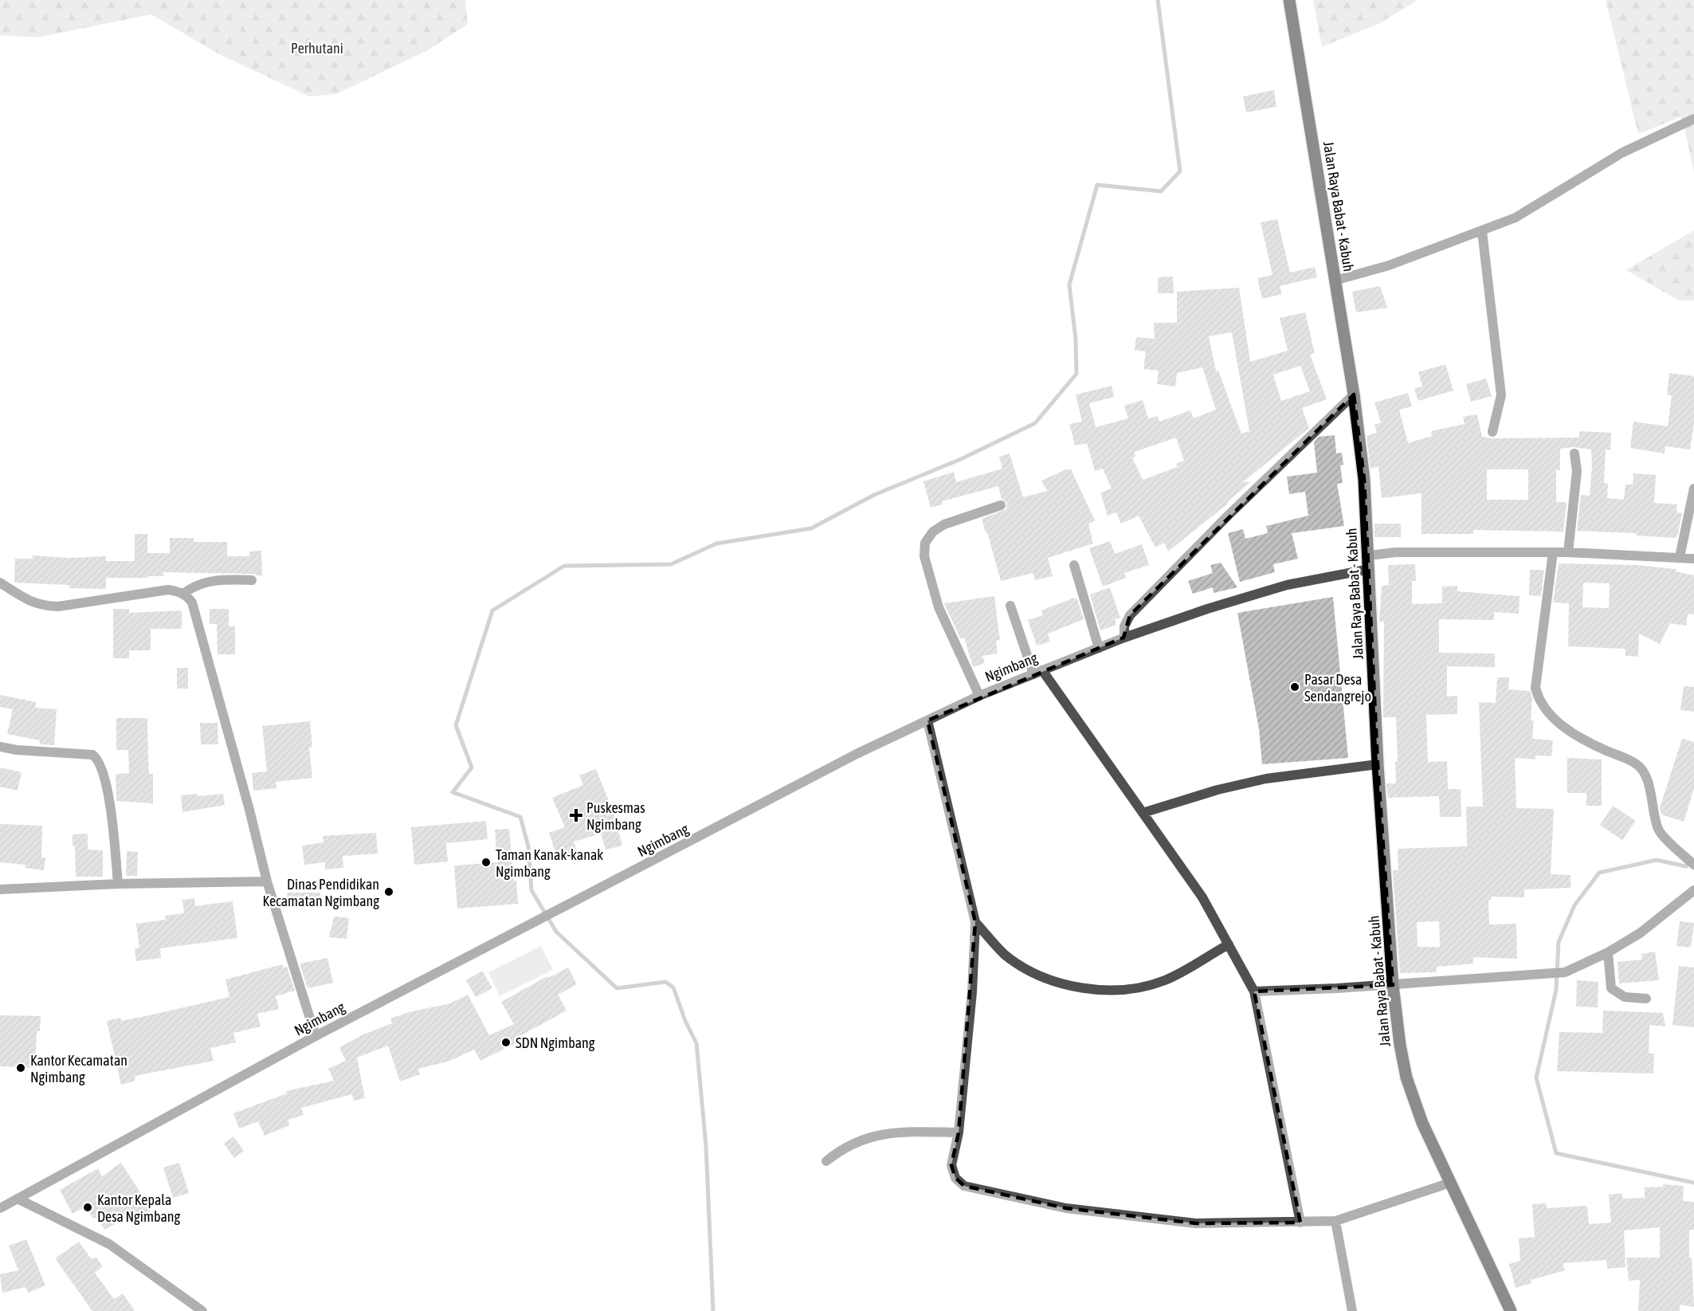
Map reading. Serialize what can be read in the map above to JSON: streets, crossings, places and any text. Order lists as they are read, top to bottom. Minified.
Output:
{"streets":{"main road":["Jalan Raya Babat - Kabuh"],"street":["Ngimbang"]},"crossings":[["Jalan Raya Babat - Kabuh","Ngimbang"]],"parks":["Perhutani"],"places":{"other":["Pasar Desa Sendangrejo","Taman Kanak-kanak Ngimbang","Dinas Pendidikan Kecamatan Ngimbang","SDN Ngimbang","Kantor Kecamatan Ngimbang","Kantor Kepala Desa Ngimbang"],"health":["Puskesmas Ngimbang"]}}
